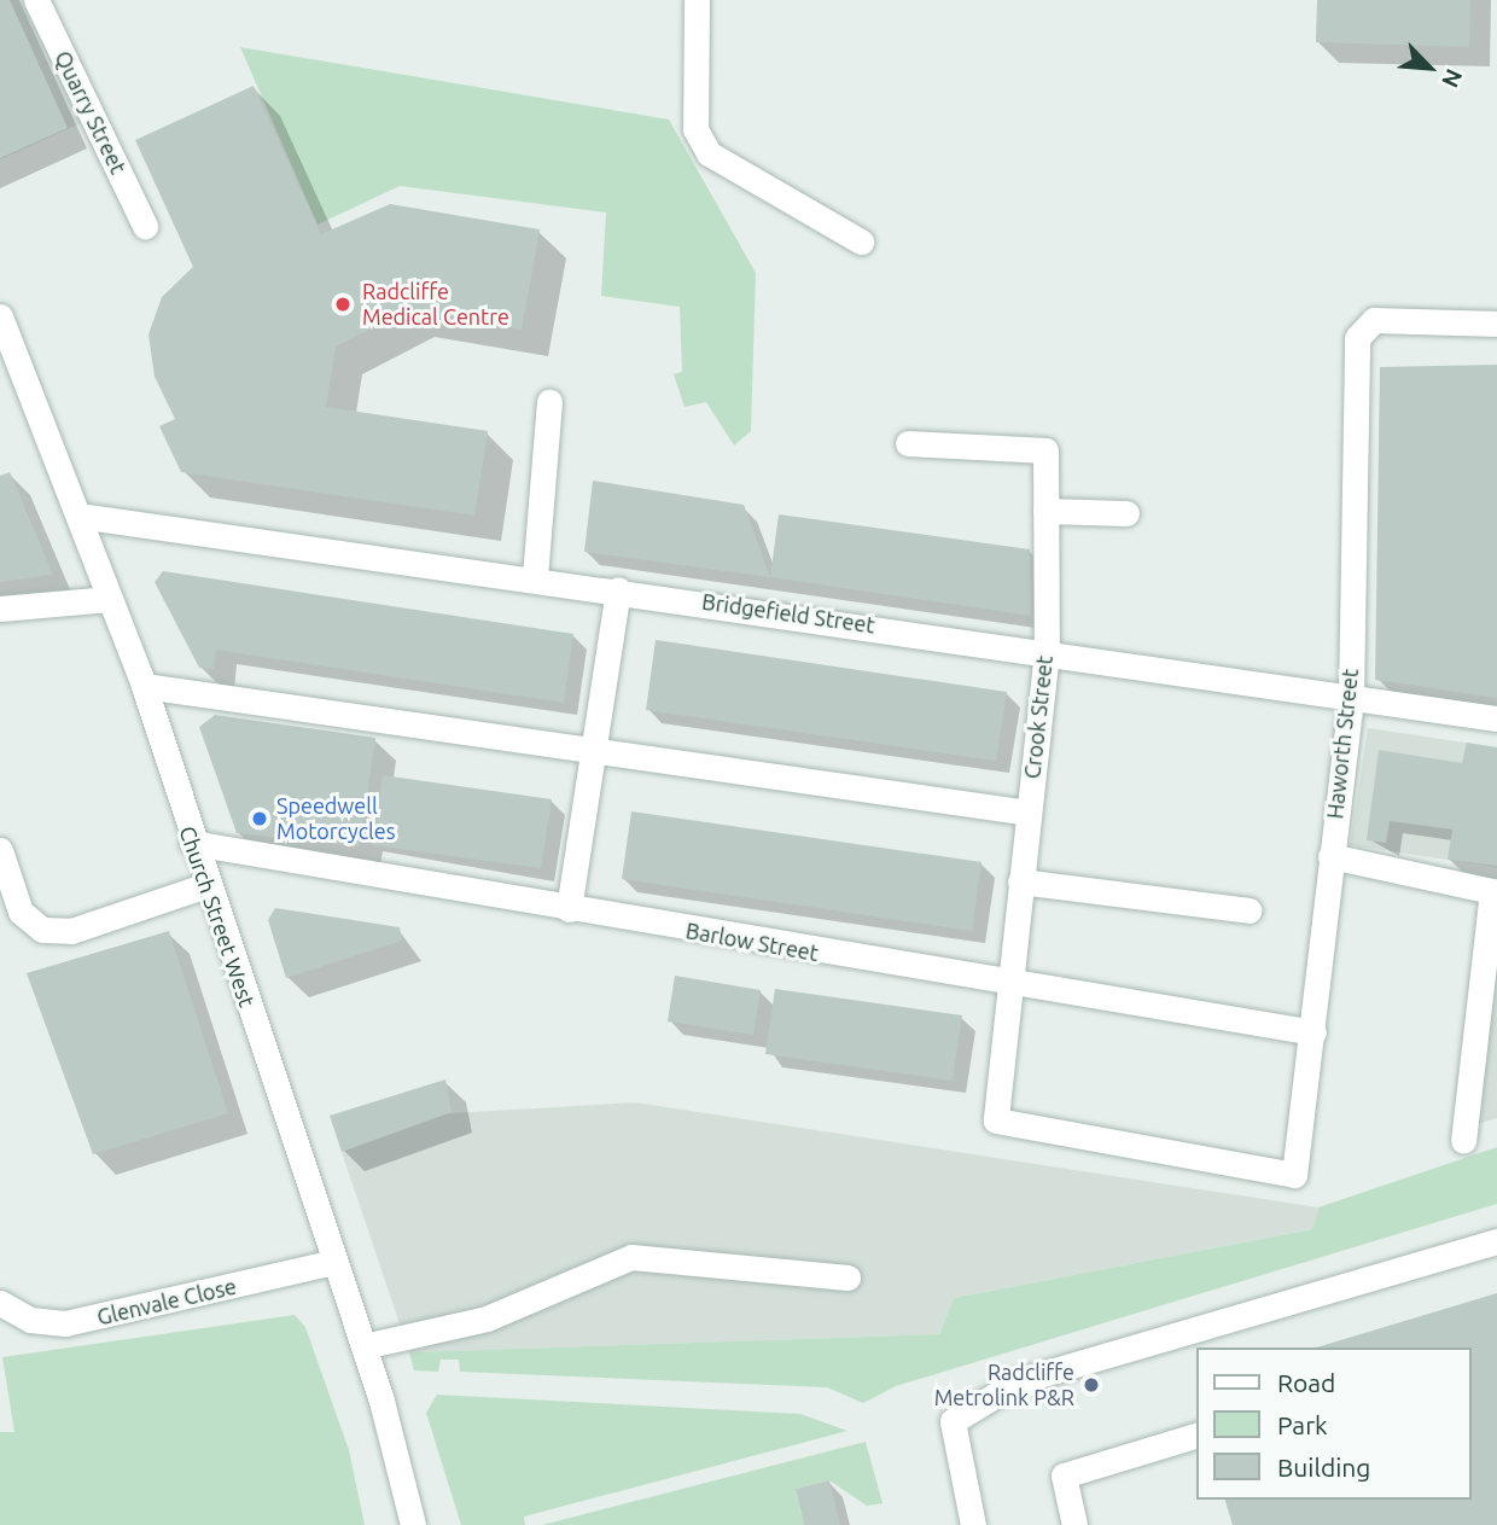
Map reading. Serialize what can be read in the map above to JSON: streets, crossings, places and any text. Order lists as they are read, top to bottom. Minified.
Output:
{"streets":{"street":["Quarry Street","Bridgefield Street","Crook Street","Haworth Street","Church Street West","Barlow Street","Glenvale Close"]},"crossings":[["Bridgefield Street","Crook Street"],["Bridgefield Street","Haworth Street"],["Bridgefield Street","Church Street West"],["Crook Street","Haworth Street"],["Crook Street","Barlow Street"],["Haworth Street","Barlow Street"],["Church Street West","Barlow Street"],["Church Street West","Glenvale Close"]],"places":["Radcliffe Medical Centre","Speedwell Motorcycles","Radcliffe Metrolink P&R"],"legend":["Road","Park","Building"],"north":"bottom right"}
